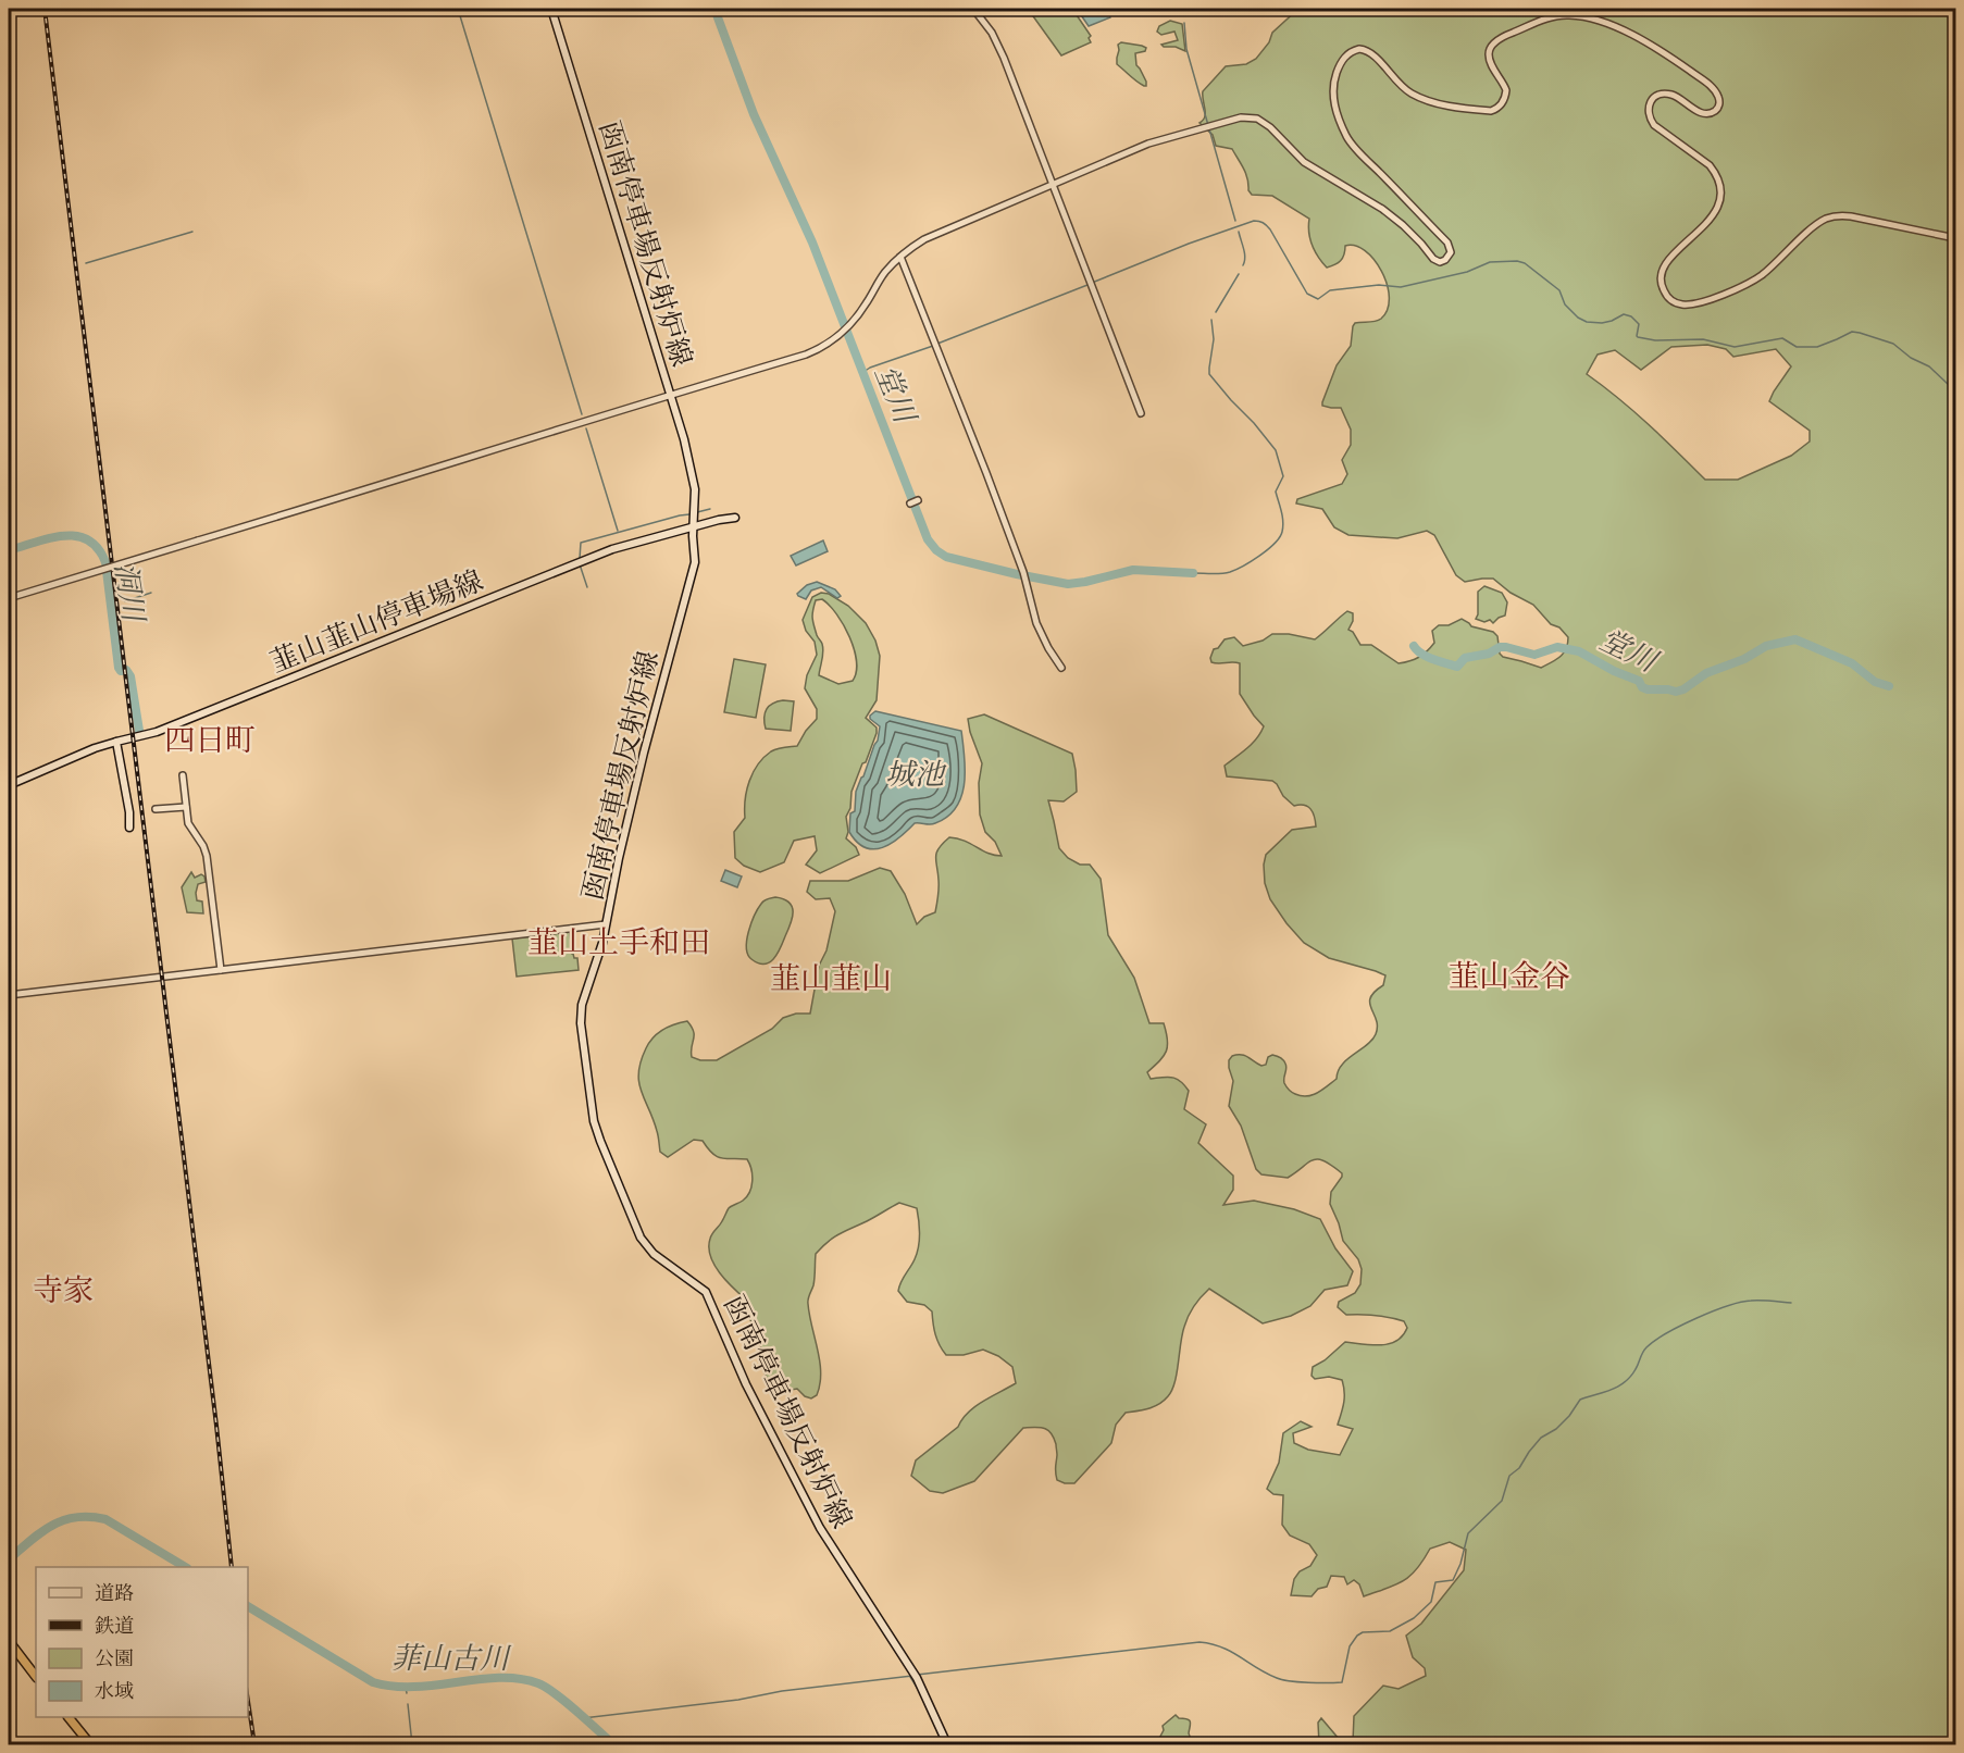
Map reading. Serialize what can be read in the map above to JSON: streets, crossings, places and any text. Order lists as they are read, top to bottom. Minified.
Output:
{"streets":{"main road":["函南停車場反射炉線","韮山韮山停車場線"]},"crossings":[["函南停車場反射炉線","韮山韮山停車場線"]],"districts":["四日町","韮山土手和田","韮山金谷","韮山韮山","寺家"],"water":["堂川","洞川","城池","菲山古川"],"legend":["道路","鉄道","公園","水域"]}
